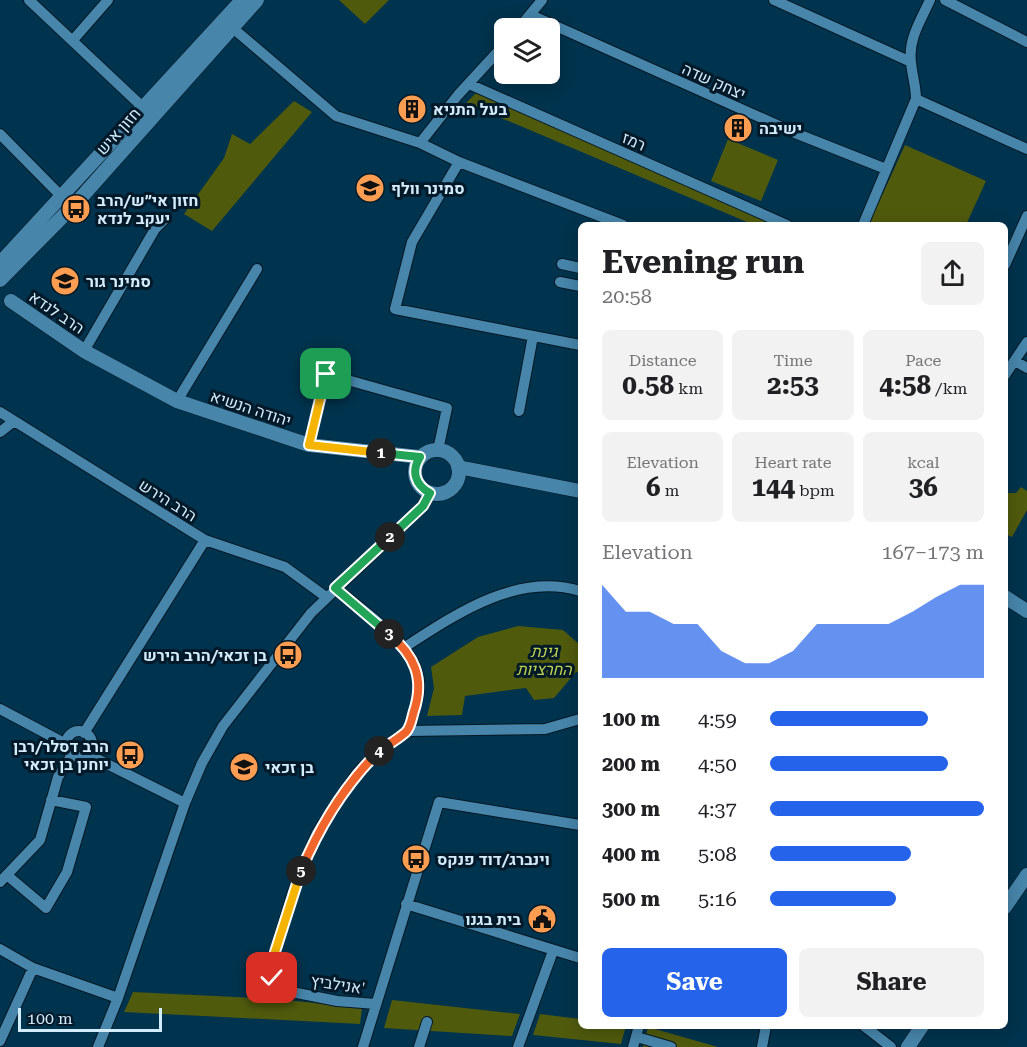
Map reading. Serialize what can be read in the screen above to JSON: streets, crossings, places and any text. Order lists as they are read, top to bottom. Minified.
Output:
{"streets":{"street":["יצחק שדה","חזון איש","רמז","הרב לנדא","יהודה הנשיא","הרב הירש","אנילביץ'"]},"crossings":[["הרב לנדא","יהודה הנשיא"]],"parks":["גינת החרציות"],"places":{"building":["בעל התניא","ישיבה"],"school or university":["סמינר וולף","סמינר גור","בן זכאי"],"bus stop":["חזון אי״ש/הרב יעקב לנדא","בן זכאי/הרב הירש","הרב דסלר/רבן יוחנן בן זכאי","וינברג/דוד פנקס"],"public building":["בית בגנו"]},"scale_bar":"100 m","page":{"heading":["Evening run","20:58"],"stats":[["Distance","0.58 km"],["Time","2:53"],["Pace","4:58 /km"],["Elevation","6 m"],["Heart rate","144 bpm"],["kcal","36"]],"pins":["1","2","3","4","5"],"chart":["Elevation","167–173 m"],"list":[{"name":"100 m","note":"4:59"},{"name":"200 m","note":"4:50"},{"name":"300 m","note":"4:37"},{"name":"400 m","note":"5:08"},{"name":"500 m","note":"5:16"}],"buttons":["Save","Share"],"scale":"100 m"}}
